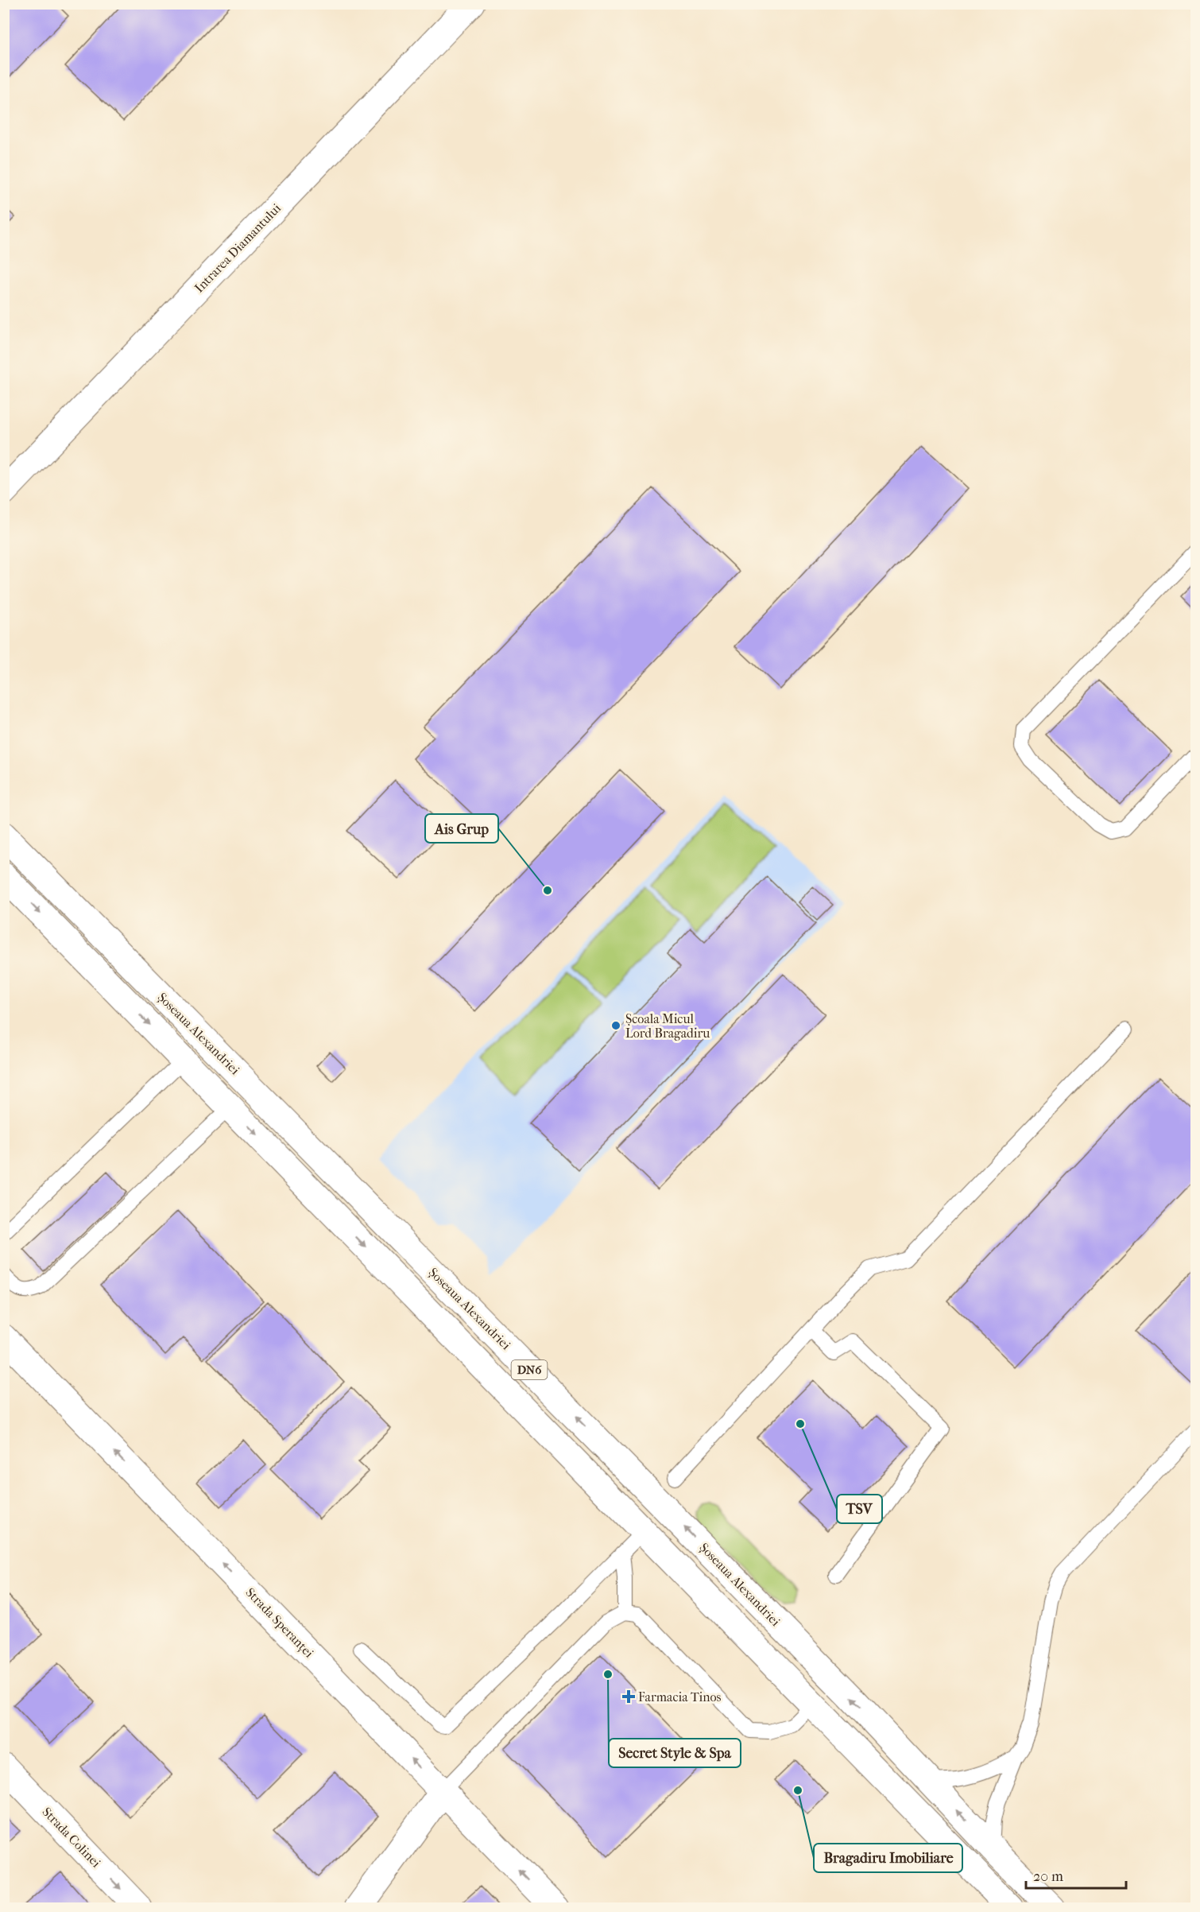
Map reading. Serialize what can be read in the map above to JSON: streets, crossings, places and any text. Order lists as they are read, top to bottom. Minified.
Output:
{"streets":{"main road":["Intrarea Diamantului","Șoseaua Alexandriei","DN6","Strada Speranței","Strada Colinei"]},"one_way":["Strada Speranței","Strada Colinei"],"places":{"other":["Ais Grup","Școala Micul Lord Bragadiru","TSV","Secret Style & Spa","Bragadiru Imobiliare"],"health":["Farmacia Tinos"]},"scale_bar":"20 m"}
